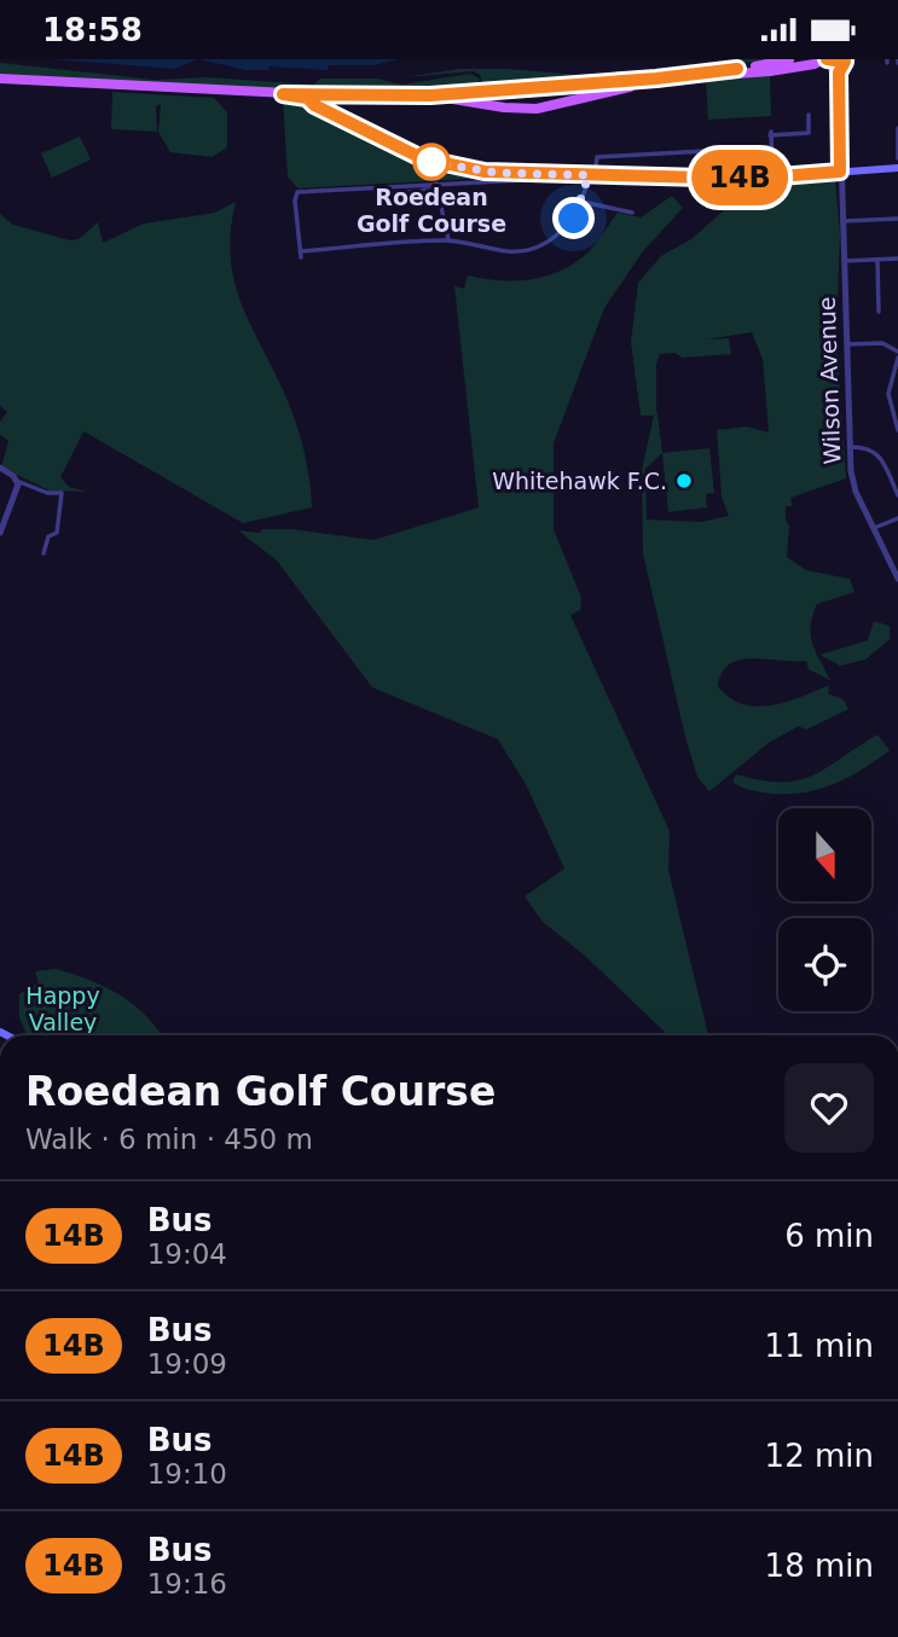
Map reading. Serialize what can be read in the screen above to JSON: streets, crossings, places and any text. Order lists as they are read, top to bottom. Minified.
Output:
{"streets":{"street":["Wilson Avenue"]},"parks":["Happy Valley"],"places":["Roedean Golf Course","Whitehawk F.C."],"lines":["bus line 14B"],"north":"bottom","page":{"status":"18:58","on_map":"14B","heading":["Roedean Golf Course","Walk · 6 min · 450 m"],"list":[{"mark":"14B","name":"Bus","note":"19:04","value":"6 min"},{"mark":"14B","name":"Bus","note":"19:09","value":"11 min"},{"mark":"14B","name":"Bus","note":"19:10","value":"12 min"},{"mark":"14B","name":"Bus","note":"19:16","value":"18 min"}]}}
